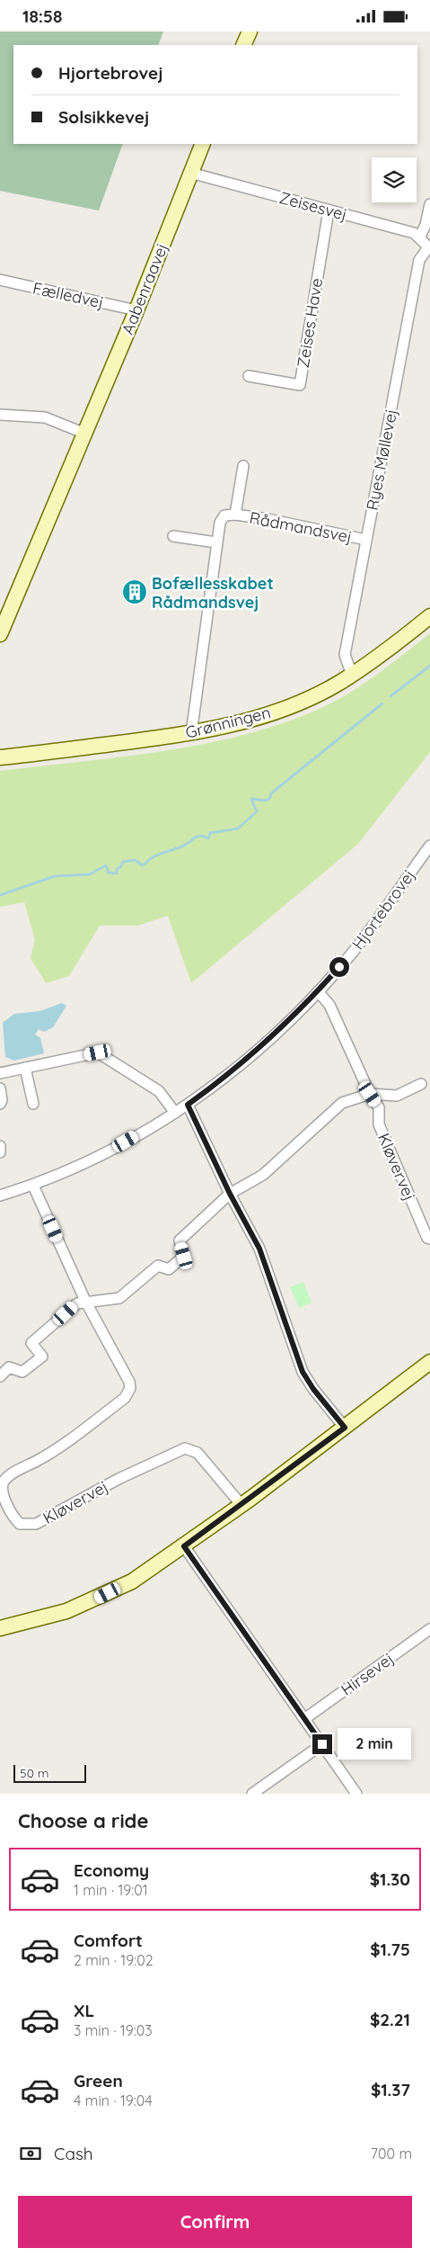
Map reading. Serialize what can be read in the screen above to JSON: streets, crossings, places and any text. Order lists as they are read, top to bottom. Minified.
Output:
{"streets":{"street":["Zeisesvej","Aabenraavej","Fælledvej","Zeises Have","Ryes Møllevej","Rådmandsvej","Grønningen","Hjortebrovej","Kløvervej","Hirsevej"]},"crossings":[["Zeisesvej","Aabenraavej"],["Zeisesvej","Zeises Have"],["Aabenraavej","Fælledvej"],["Ryes Møllevej","Rådmandsvej"],["Ryes Møllevej","Grønningen"],["Rådmandsvej","Grønningen"]],"places":{"building":["Bofællesskabet Rådmandsvej"]},"scale_bar":"50 m","page":{"status":"18:58","banner":["Hjortebrovej","Solsikkevej"],"bubble":"2 min","scale":"50 m","heading":"Choose a ride","list":[{"name":"Economy","note":"1 min · 19:01","value":"$1.30"},{"name":"Comfort","note":"2 min · 19:02","value":"$1.75"},{"name":"XL","note":"3 min · 19:03","value":"$2.21"},{"name":"Green","note":"4 min · 19:04","value":"$1.37"}],"pay":["Cash","700 m"],"buttons":"Confirm"}}
